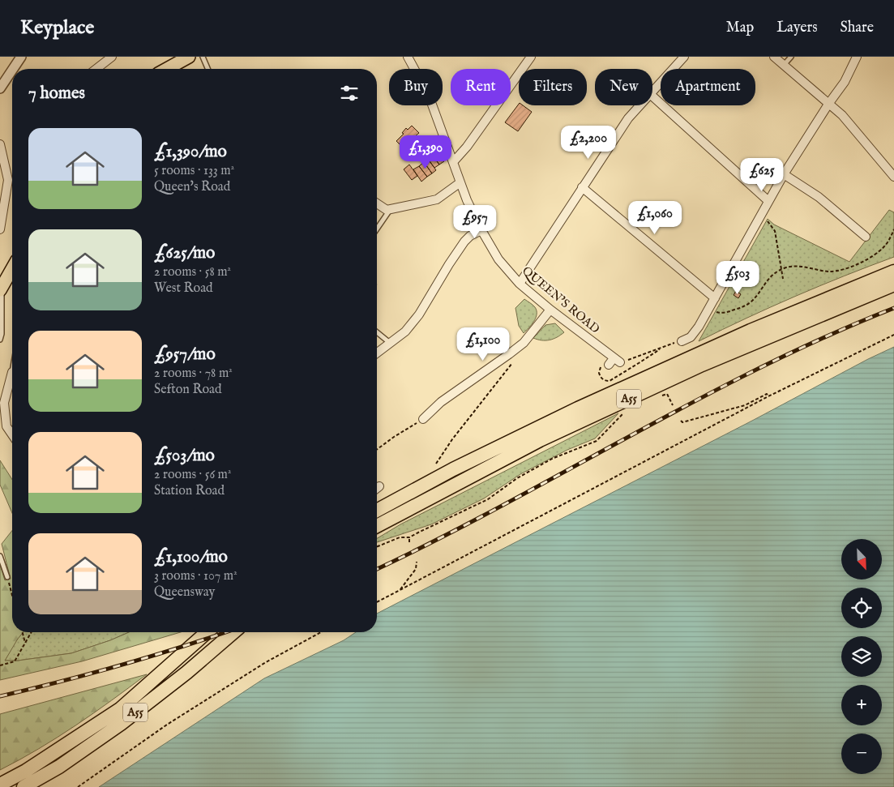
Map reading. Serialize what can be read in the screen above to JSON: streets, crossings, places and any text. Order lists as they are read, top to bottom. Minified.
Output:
{"streets":{"highway":["A55"],"street":["QUEEN'S ROAD"]},"north":"bottom right","page":{"header":"Keyplace","nav":["Map","Layers","Share"],"chip":["Buy","Rent","Filters","New","Apartment"],"heading":"7 homes","list":[{"name":"£1,390/mo","note":"5 rooms · 133 m² · Queen's Road"},{"name":"£625/mo","note":"2 rooms · 58 m² · West Road"},{"name":"£957/mo","note":"2 rooms · 78 m² · Sefton Road"},{"name":"£503/mo","note":"2 rooms · 56 m² · Station Road"},{"name":"£1,100/mo","note":"3 rooms · 107 m² · Queensway"}],"price":["£2,200","£1,390","£625","£1,060","£957","£503","£1,100"],"map_buttons":["+","−"]}}
